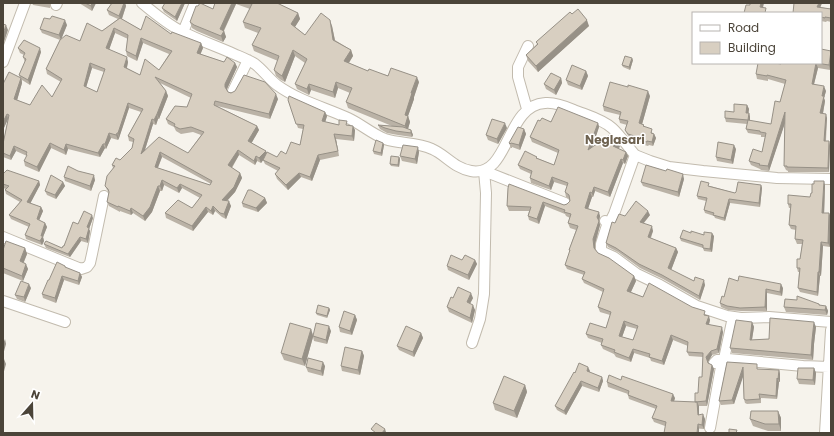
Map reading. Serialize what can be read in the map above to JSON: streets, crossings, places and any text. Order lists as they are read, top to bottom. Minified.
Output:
{"districts":["Neglasari"],"legend":["Road","Building"],"north":"top"}
